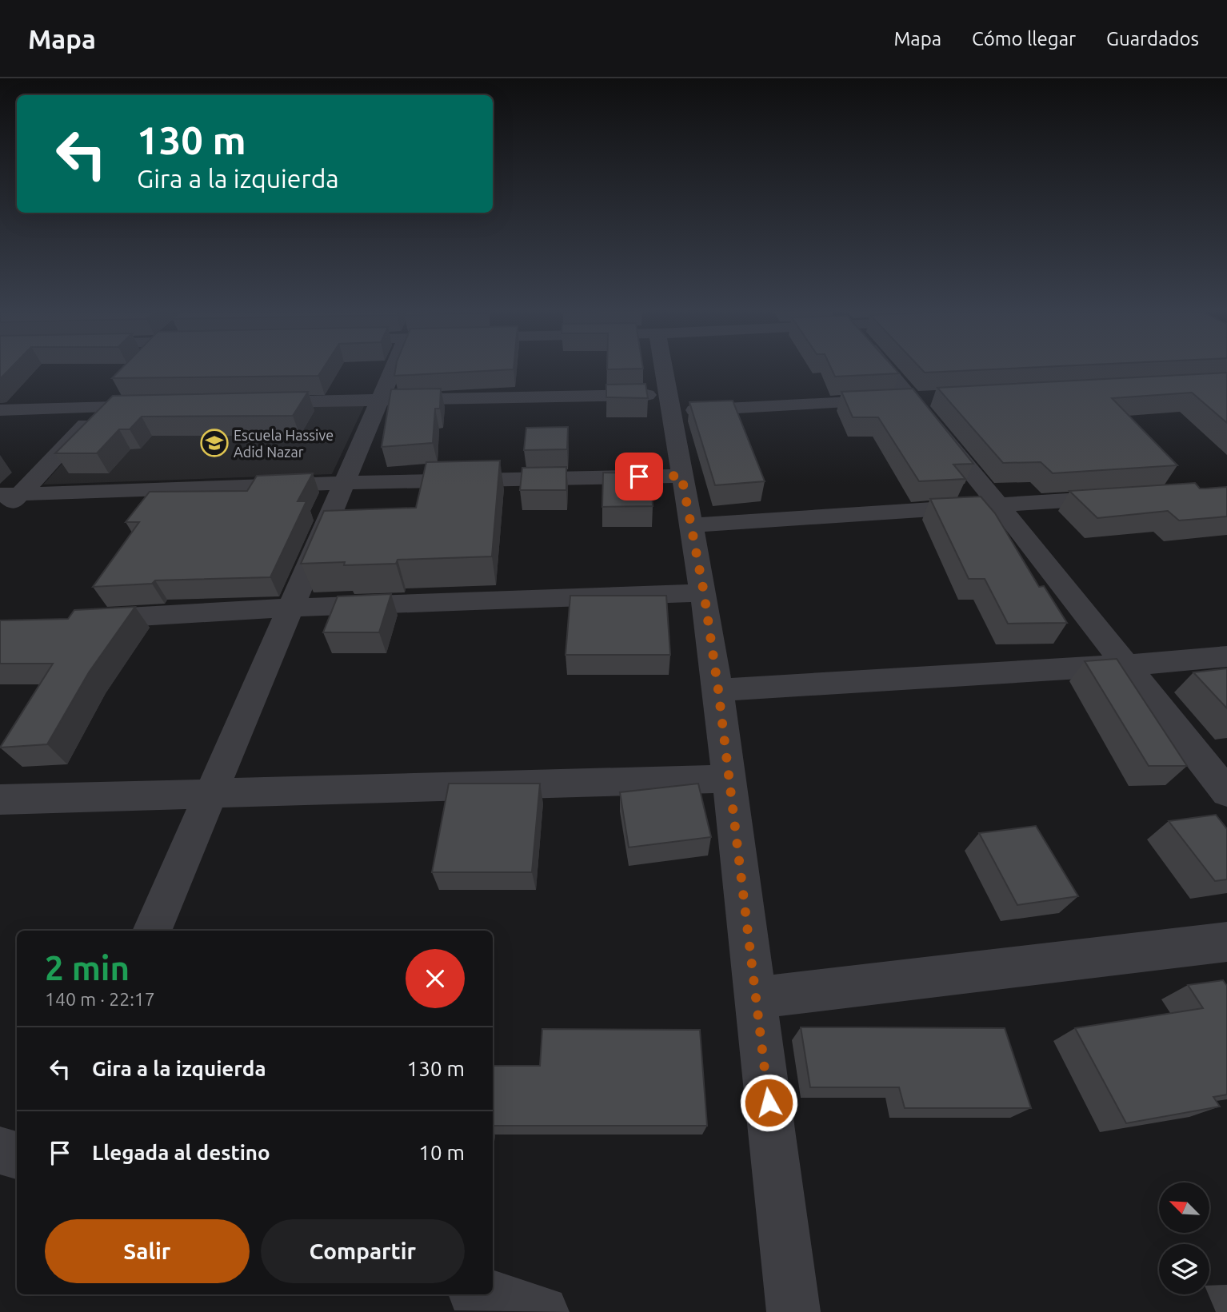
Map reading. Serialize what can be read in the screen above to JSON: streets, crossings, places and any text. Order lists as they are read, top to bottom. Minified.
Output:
{"places":{"school or university":["Escuela Hassive Adid Nazar"]},"north":"top left","page":{"header":"Mapa","nav":["Mapa","Cómo llegar","Guardados"],"turn":["130 m","Gira a la izquierda"],"heading":["2 min","140 m · 22:17"],"list":[{"name":"Gira a la izquierda","value":"130 m"},{"name":"Llegada al destino","value":"10 m"}],"buttons":["Salir","Compartir"]}}
